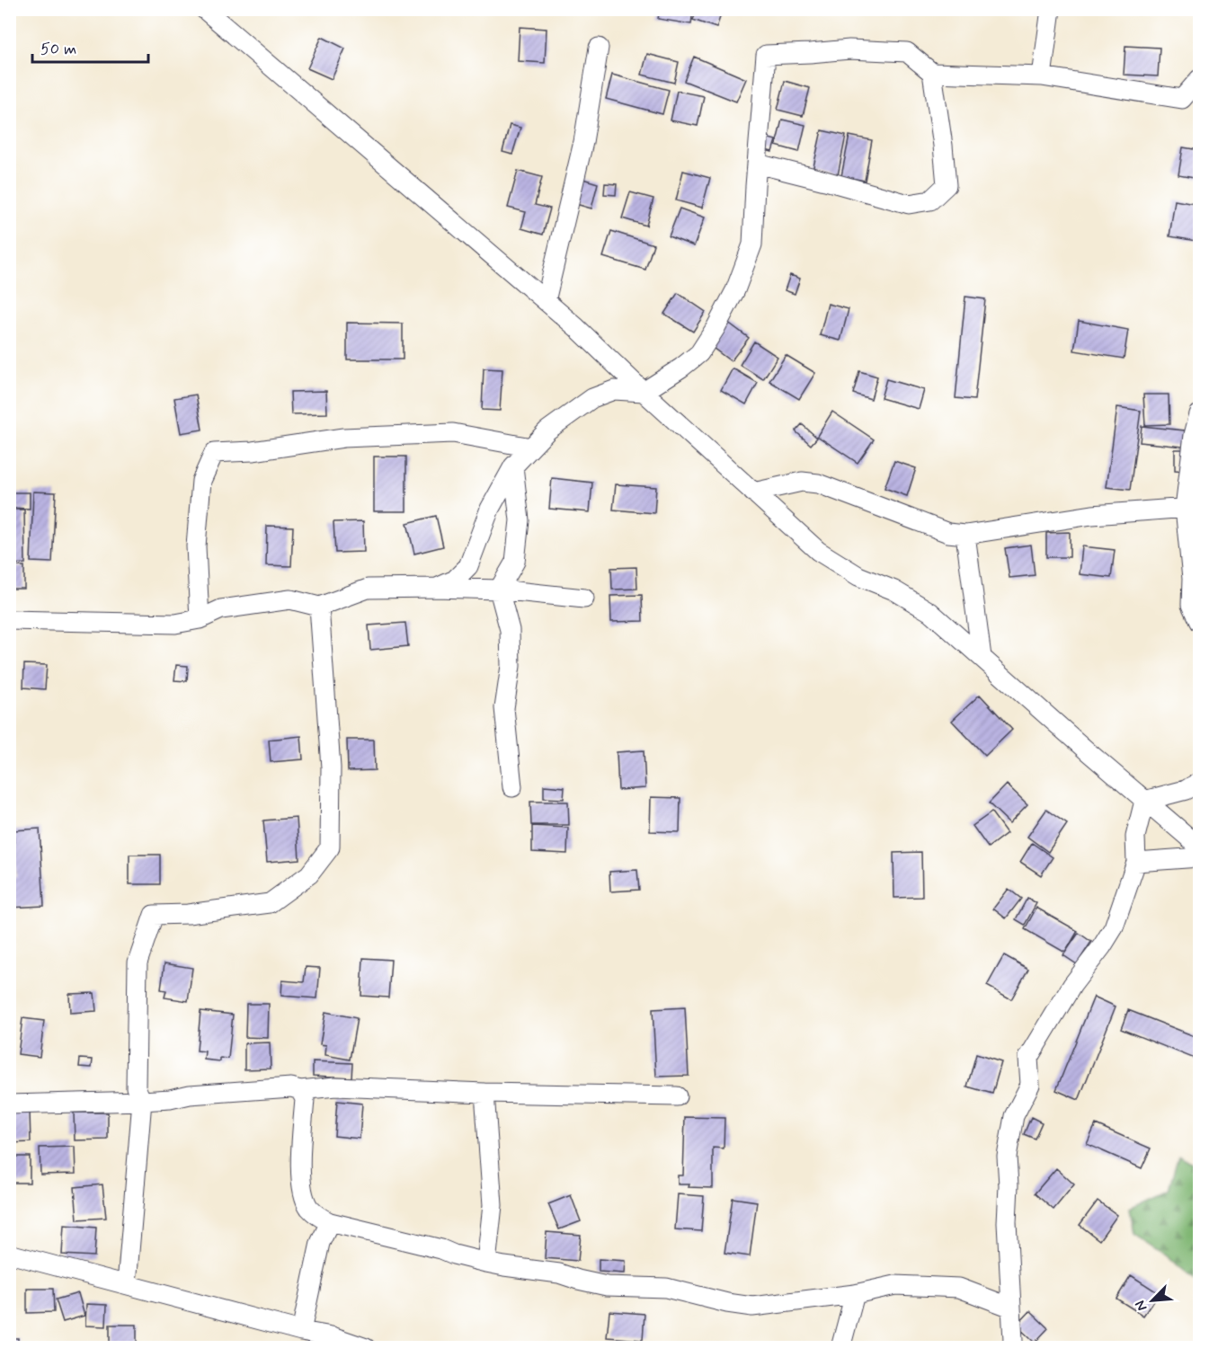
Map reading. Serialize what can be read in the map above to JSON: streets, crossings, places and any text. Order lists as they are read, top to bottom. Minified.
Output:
{"scale_bar":"50 m","north":"bottom left"}
